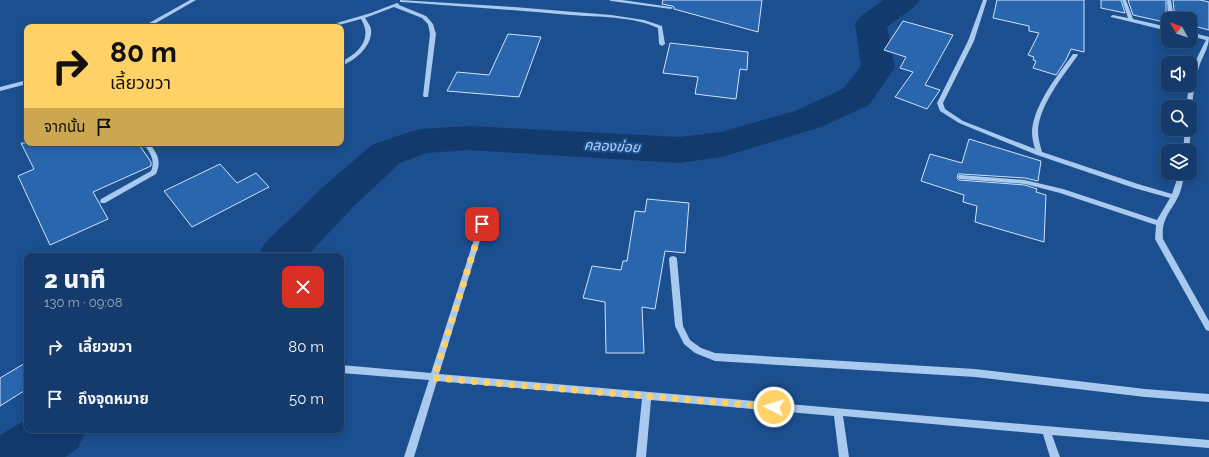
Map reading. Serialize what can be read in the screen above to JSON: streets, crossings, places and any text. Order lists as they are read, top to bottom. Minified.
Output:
{"water":["คลองข่อย"],"north":"top left","page":{"turn":["80 m","เลี้ยวขวา"],"then":"จากนั้น","heading":["2 นาที","130 m · 09:08"],"list":[{"name":"เลี้ยวขวา","value":"80 m"},{"name":"ถึงจุดหมาย","value":"50 m"}]}}
